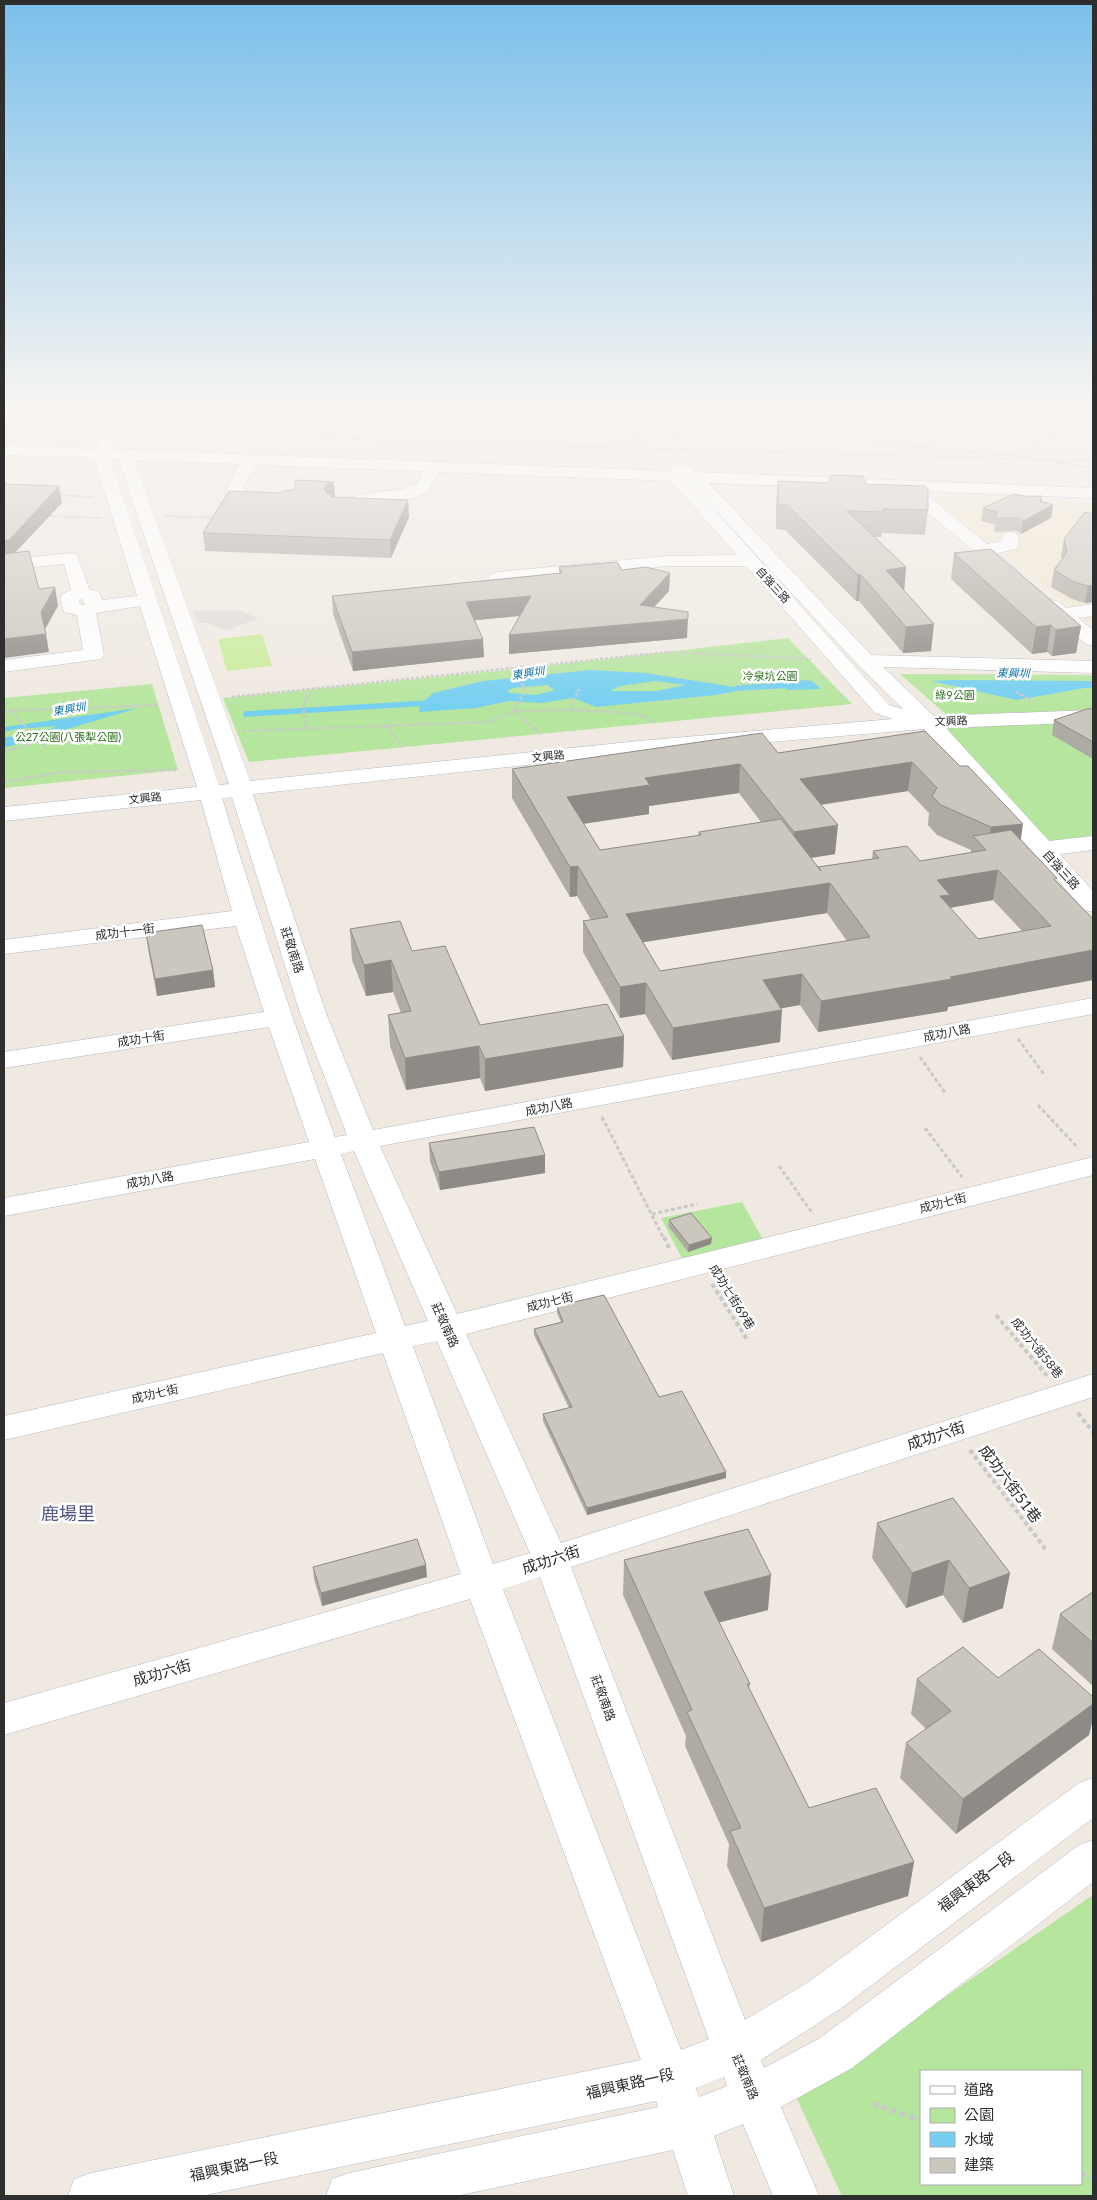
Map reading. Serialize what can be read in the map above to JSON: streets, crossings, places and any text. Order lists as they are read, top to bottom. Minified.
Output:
{"streets":{"street":["自強三路","文興路","成功十一街","莊敬南路","成功八路","成功十街","成功七街","成功六街","福興東路一段"],"path":["成功七街69巷","成功六街58巷","成功六街51巷"]},"crossings":[["自強三路","文興路"],["文興路","莊敬南路"],["成功十一街","莊敬南路"],["莊敬南路","成功八路"],["莊敬南路","成功十街"],["莊敬南路","成功七街"],["莊敬南路","成功六街"],["莊敬南路","福興東路一段"],["成功八路","成功七街69巷"],["成功七街","成功七街69巷"],["成功六街58巷","成功六街"],["成功六街","成功六街51巷"]],"districts":["鹿場里"],"water":["東興圳"],"parks":["冷泉坑公園","綠9公園","公27公園(八張犁公園)"],"legend":["道路","公園","水域","建築"]}
